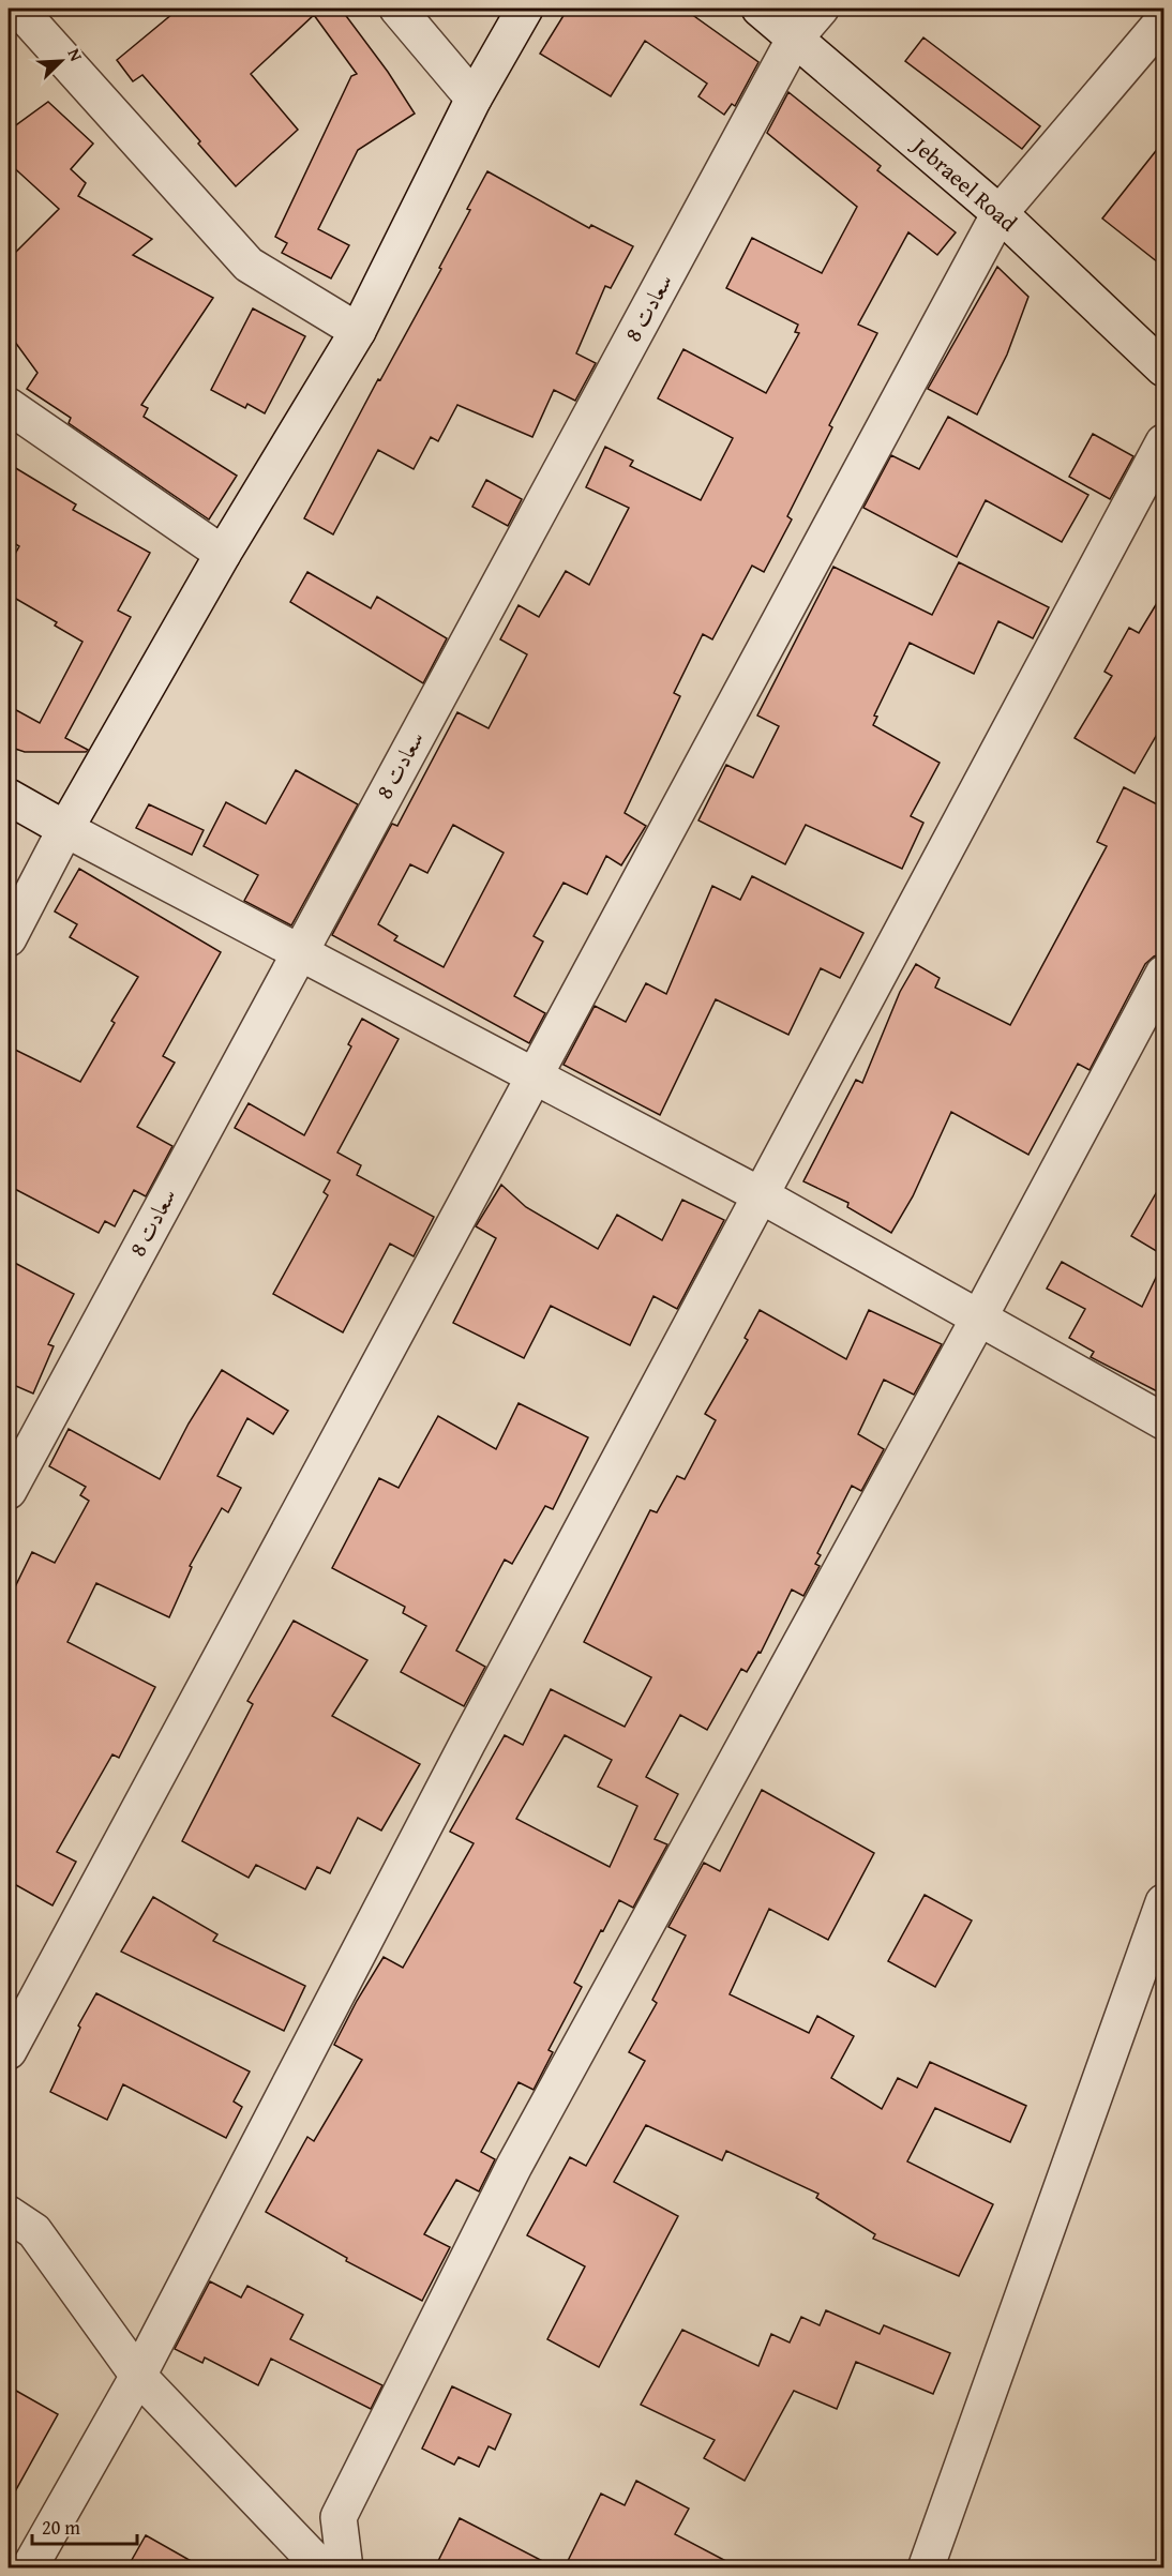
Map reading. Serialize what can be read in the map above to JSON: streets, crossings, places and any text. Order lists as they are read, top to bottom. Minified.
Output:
{"streets":{"street":["Jebraeel Road","سعادت 8"]},"crossings":[["Jebraeel Road","سعادت 8"]],"scale_bar":"20 m","north":"top right"}
